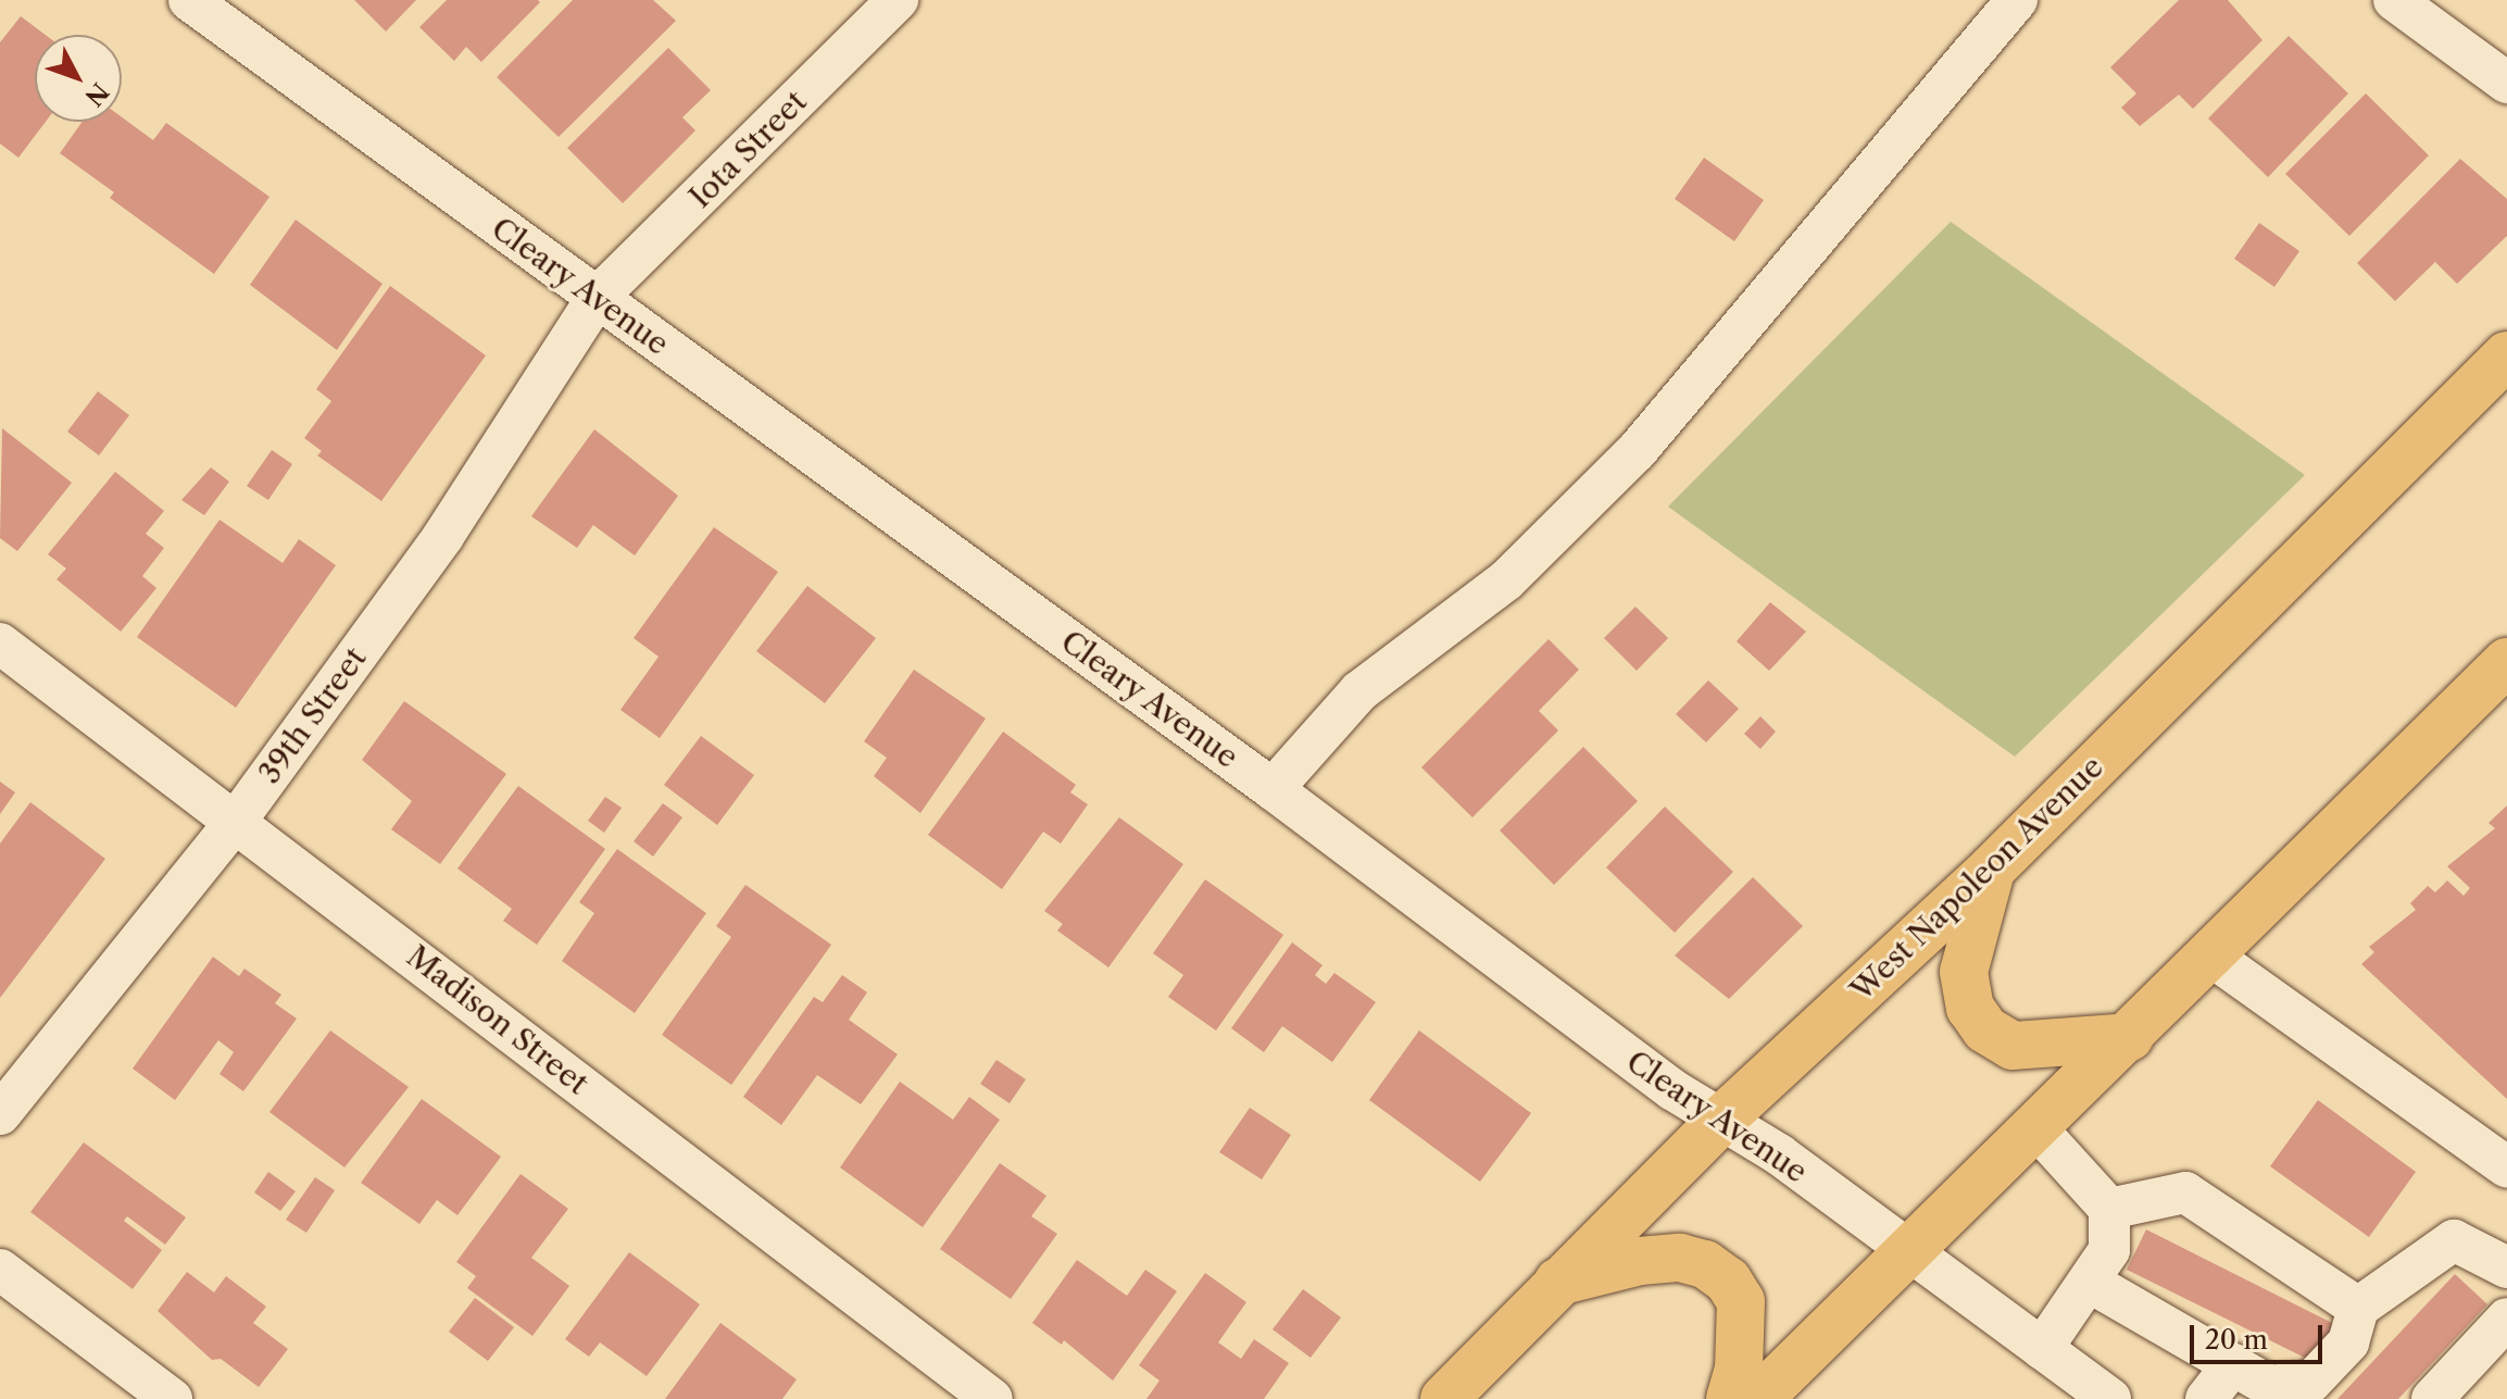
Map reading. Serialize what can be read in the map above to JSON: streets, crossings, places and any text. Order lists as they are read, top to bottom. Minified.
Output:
{"streets":{"main road":["West Napoleon Avenue"],"street":["Iota Street","Cleary Avenue","39th Street","Madison Street"]},"crossings":[["Iota Street","Cleary Avenue"],["Iota Street","39th Street"],["Cleary Avenue","39th Street"],["Cleary Avenue","West Napoleon Avenue"],["39th Street","Madison Street"]],"scale_bar":"20 m","north":"bottom right"}
